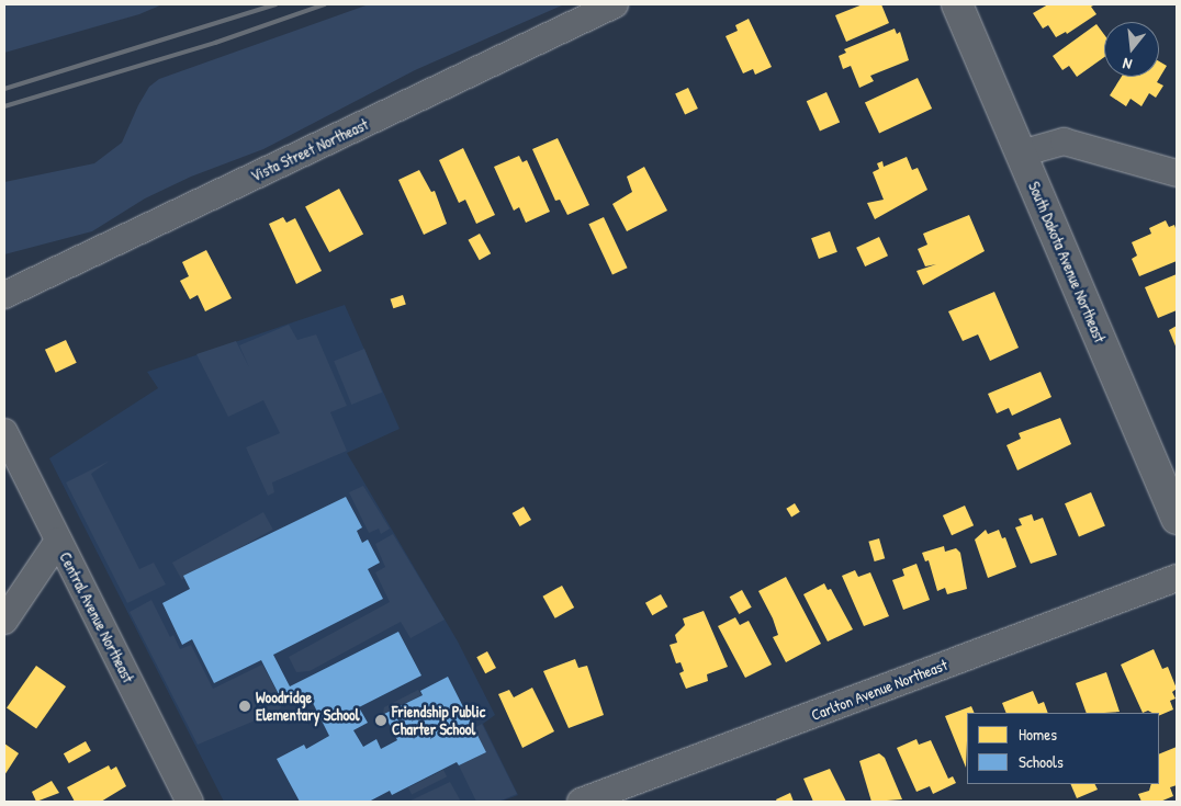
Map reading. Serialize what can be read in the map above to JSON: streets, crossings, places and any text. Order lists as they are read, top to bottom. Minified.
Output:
{"streets":{"main road":["South Dakota Avenue Northeast"],"street":["Vista Street Northeast","Central Avenue Northeast","Carlton Avenue Northeast"]},"places":["Woodridge Elementary School","Friendship Public Charter School"],"legend":["Homes","Schools"],"north":"bottom"}
